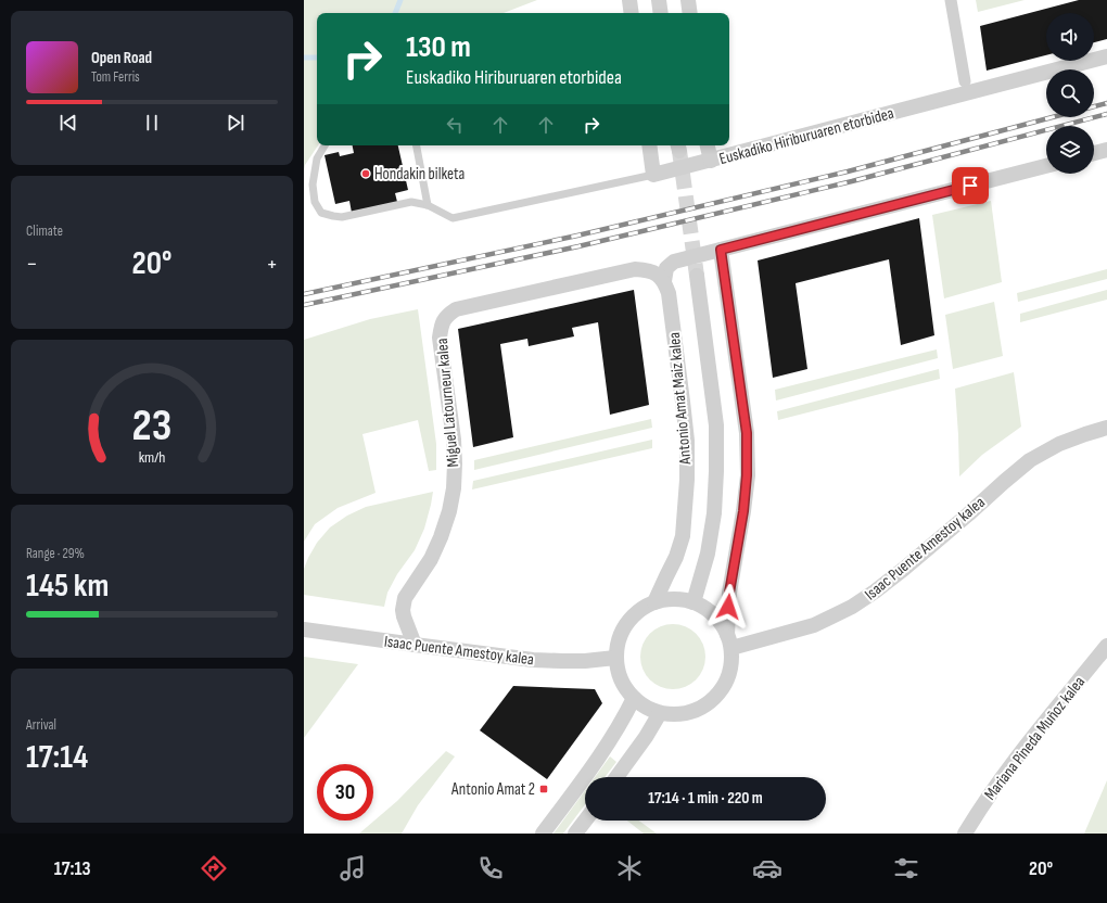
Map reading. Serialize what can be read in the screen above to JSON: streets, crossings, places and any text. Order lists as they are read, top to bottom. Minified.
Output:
{"streets":{"street":["Euskadiko Hiriburuaren etorbidea","Antonio Amat Maiz kalea","Miguel Latourneur kalea","Isaac Puente Amestoy kalea","Mariana Pineda Muñoz kalea"]},"crossings":[["Antonio Amat Maiz kalea","Miguel Latourneur kalea"],["Antonio Amat Maiz kalea","Isaac Puente Amestoy kalea"],["Miguel Latourneur kalea","Isaac Puente Amestoy kalea"]],"places":{"other":["Hondakin bilketa"],"transit":["Antonio Amat 2"]},"page":{"turn":["130 m","Euskadiko Hiriburuaren etorbidea"],"song":["Open Road","Tom Ferris"],"tile":["Climate",["Range · 29%","145 km"],["Arrival","17:14"]],"heat":["−","20°","+"],"limit":"30","trip":"17:14 · 1 min · 220 m","tabs":["17:13","20°"],"gauge":["23","km/h"]}}
